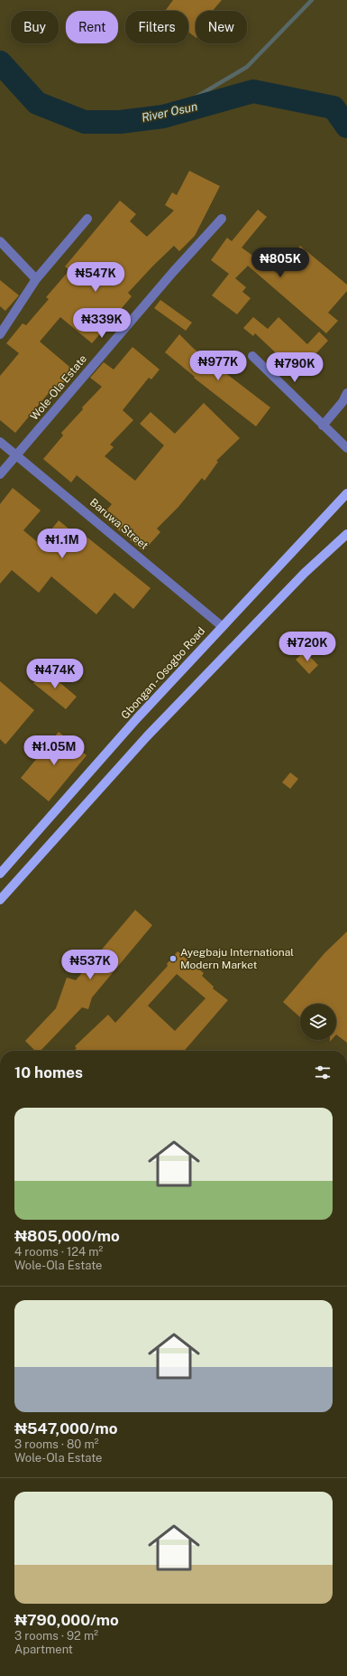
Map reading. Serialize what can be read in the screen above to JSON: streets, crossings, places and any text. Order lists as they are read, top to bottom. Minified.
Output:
{"streets":{"main road":["Gbongan - Osogbo Road"],"street":["Wole-Ola Estate","Baruwa Street"]},"crossings":[["Wole-Ola Estate","Baruwa Street"],["Baruwa Street","Gbongan - Osogbo Road"]],"water":["River Osun"],"places":["Ayegbaju International Modern Market"],"page":{"chip":["Buy","Rent","Filters","New"],"price":["₦805K","₦547K","₦339K","₦977K","₦790K","₦1.1M","₦720K","₦474K","₦1.05M","₦537K"],"heading":"10 homes","list":[{"name":"₦805,000/mo","note":"4 rooms · 124 m² · Wole-Ola Estate"},{"name":"₦547,000/mo","note":"3 rooms · 80 m² · Wole-Ola Estate"},{"name":"₦790,000/mo","note":"3 rooms · 92 m² · Apartment"}]}}
